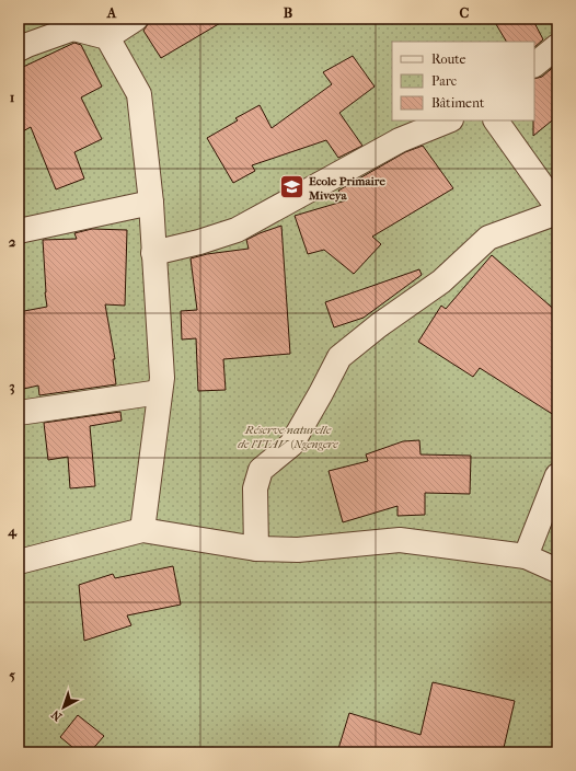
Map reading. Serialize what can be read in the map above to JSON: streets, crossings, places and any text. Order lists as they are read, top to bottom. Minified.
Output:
{"parks":["Réserve naturelle de l'ITAV (Ngengere"],"places":{"school or university":["Ecole Primaire Miveya"]},"legend":["Route","Parc","Bâtiment"],"north":"bottom left","grid":{"columns":["A","B","C"],"rows":["1","2","3","4","5"]}}
